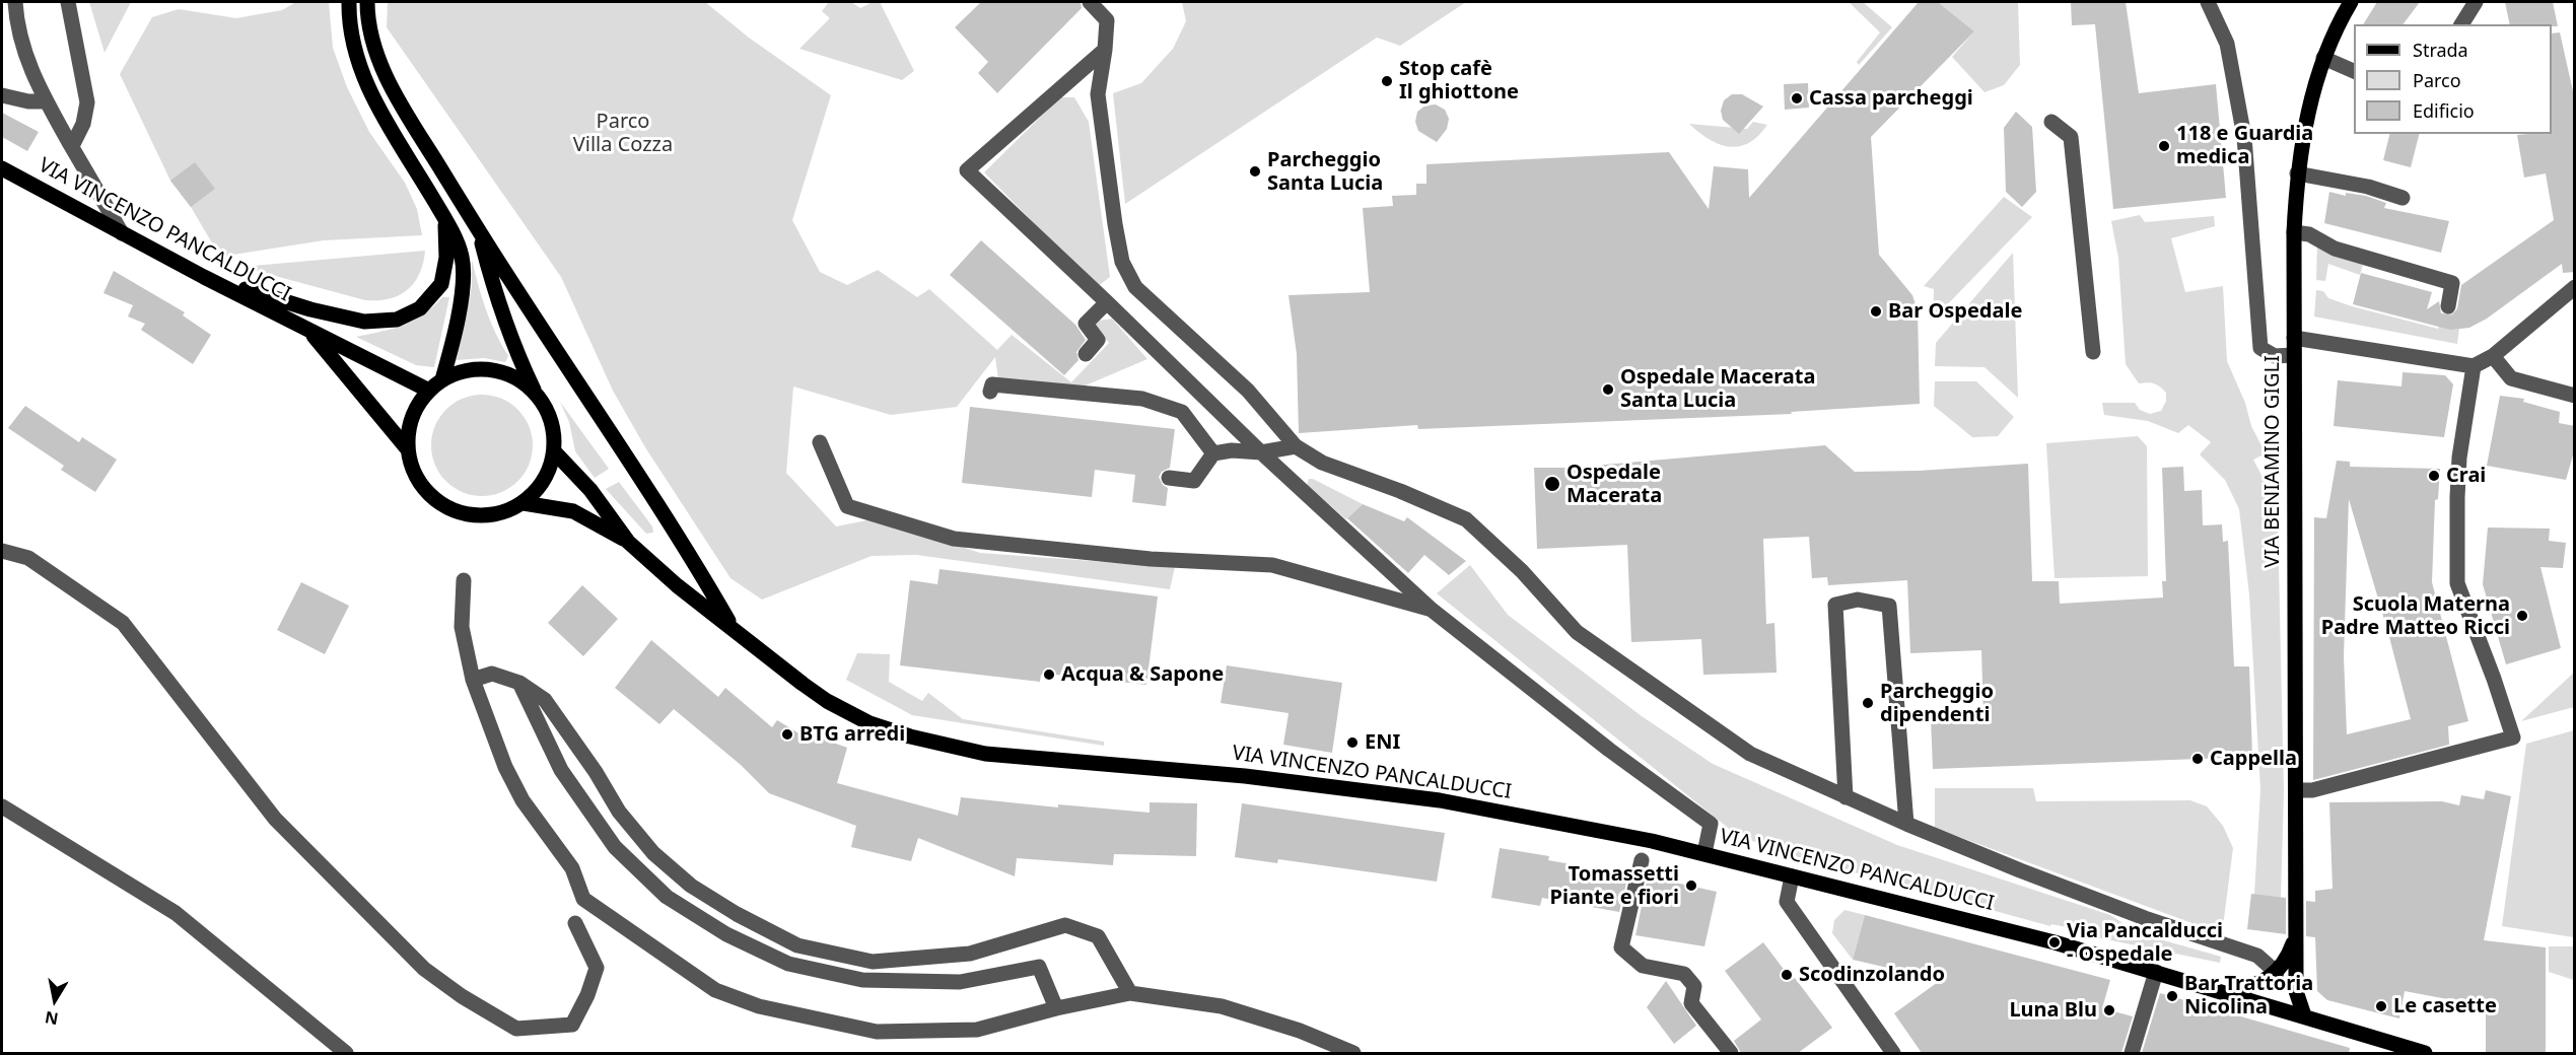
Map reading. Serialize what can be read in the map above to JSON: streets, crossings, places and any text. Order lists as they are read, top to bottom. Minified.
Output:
{"streets":{"main road":["VIA VINCENZO PANCALDUCCI","VIA BENIAMINO GIGLI"]},"crossings":[["VIA VINCENZO PANCALDUCCI","VIA BENIAMINO GIGLI"]],"parks":["Parco Villa Cozza"],"places":["Stop cafè Il ghiottone","Cassa parcheggi","118 e Guardia medica","Parcheggio Santa Lucia","Bar Ospedale","Ospedale Macerata Santa Lucia","Crai","Ospedale Macerata","Scuola Materna Padre Matteo Ricci","Acqua & Sapone","Parcheggio dipendenti","BTG arredi","ENI","Cappella","Tomassetti Piante e fiori","Via Pancalducci - Ospedale","Scodinzolando","Bar Trattoria Nicolina","Le casette","Luna Blu"],"legend":["Strada","Parco","Edificio"],"north":"bottom"}
